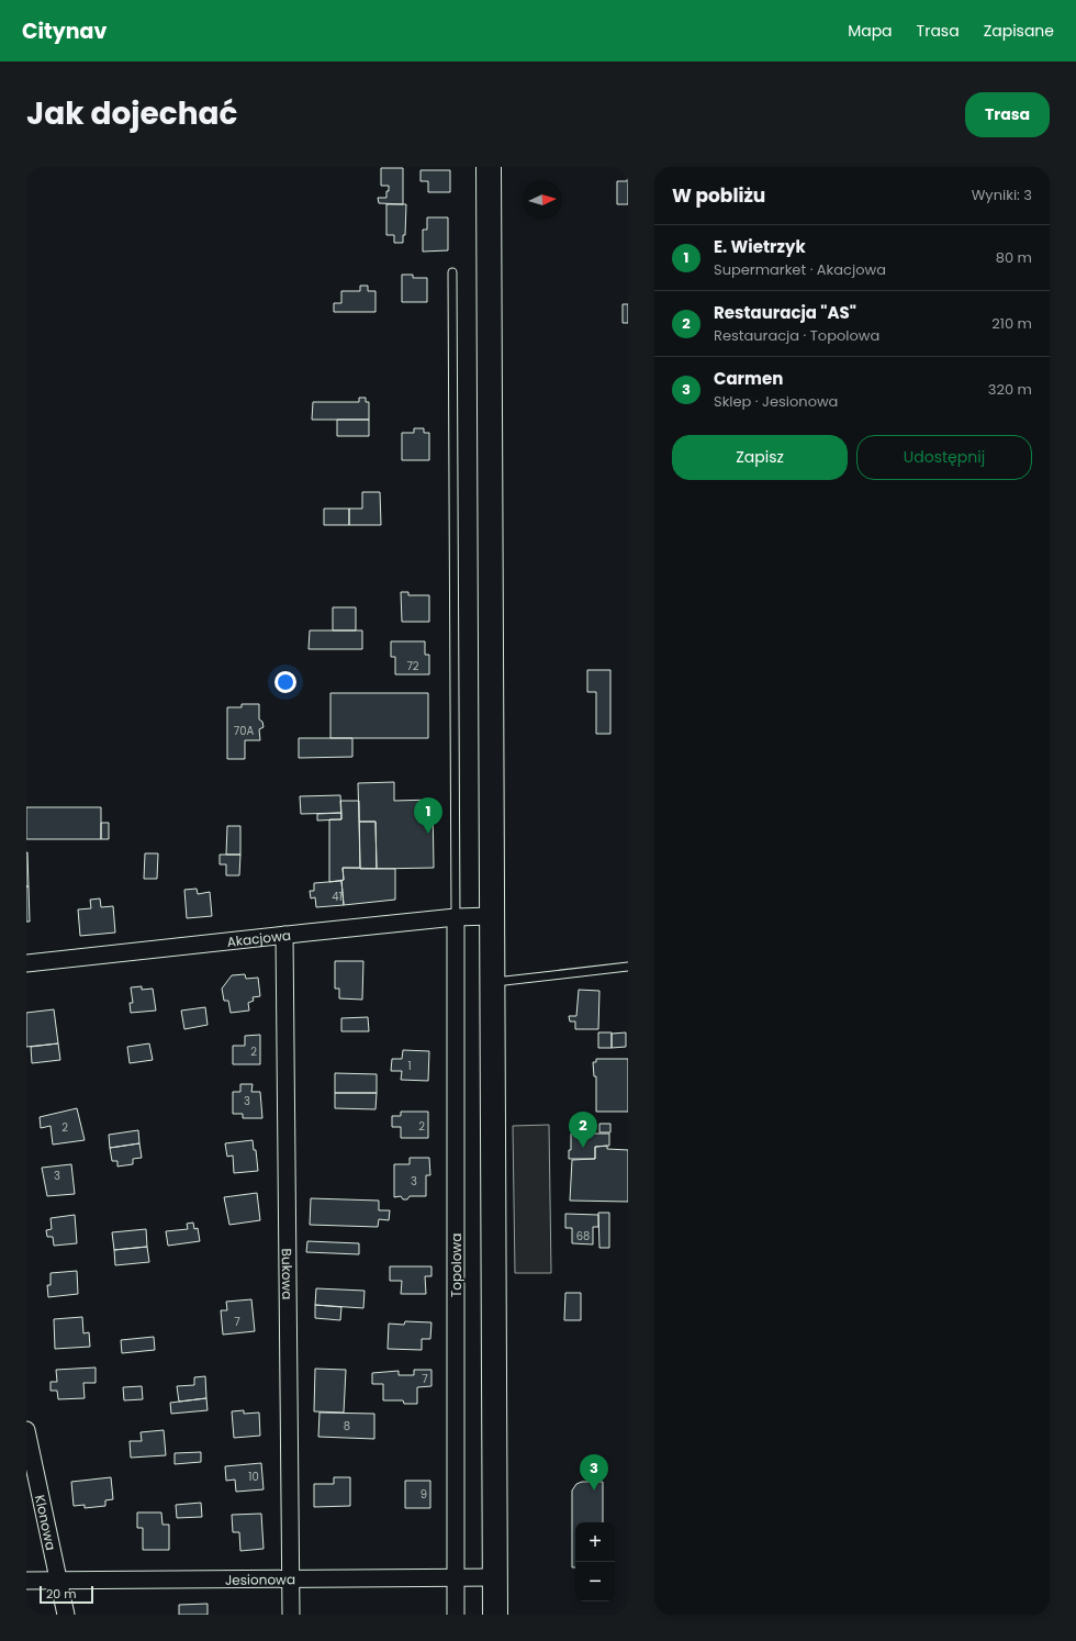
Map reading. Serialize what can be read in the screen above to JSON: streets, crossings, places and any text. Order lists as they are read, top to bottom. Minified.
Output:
{"streets":{"street":["Akacjowa","Topolowa","Bukowa","Klonowa","Jesionowa"]},"crossings":[["Akacjowa","Topolowa"],["Akacjowa","Bukowa"],["Topolowa","Jesionowa"],["Bukowa","Jesionowa"],["Klonowa","Jesionowa"]],"house_numbers":["72","70A","41","2","1","3","2","2","3","3","68","7","7","8","10","9"],"scale_bar":"20 m","north":"right","page":{"header":"Citynav","nav":["Mapa","Trasa","Zapisane"],"title":"Jak dojechać","buttons":["Trasa",["Zapisz","Udostępnij"]],"heading":["W pobliżu","Wyniki: 3"],"list":[{"mark":"1","name":"E. Wietrzyk","note":"Supermarket · Akacjowa","value":"80 m"},{"mark":"2","name":"Restauracja \"AS\"","note":"Restauracja · Topolowa","value":"210 m"},{"mark":"3","name":"Carmen","note":"Sklep · Jesionowa","value":"320 m"}],"pins":["1","2","3"],"map_buttons":["+","−"],"scale":"20 m"}}
